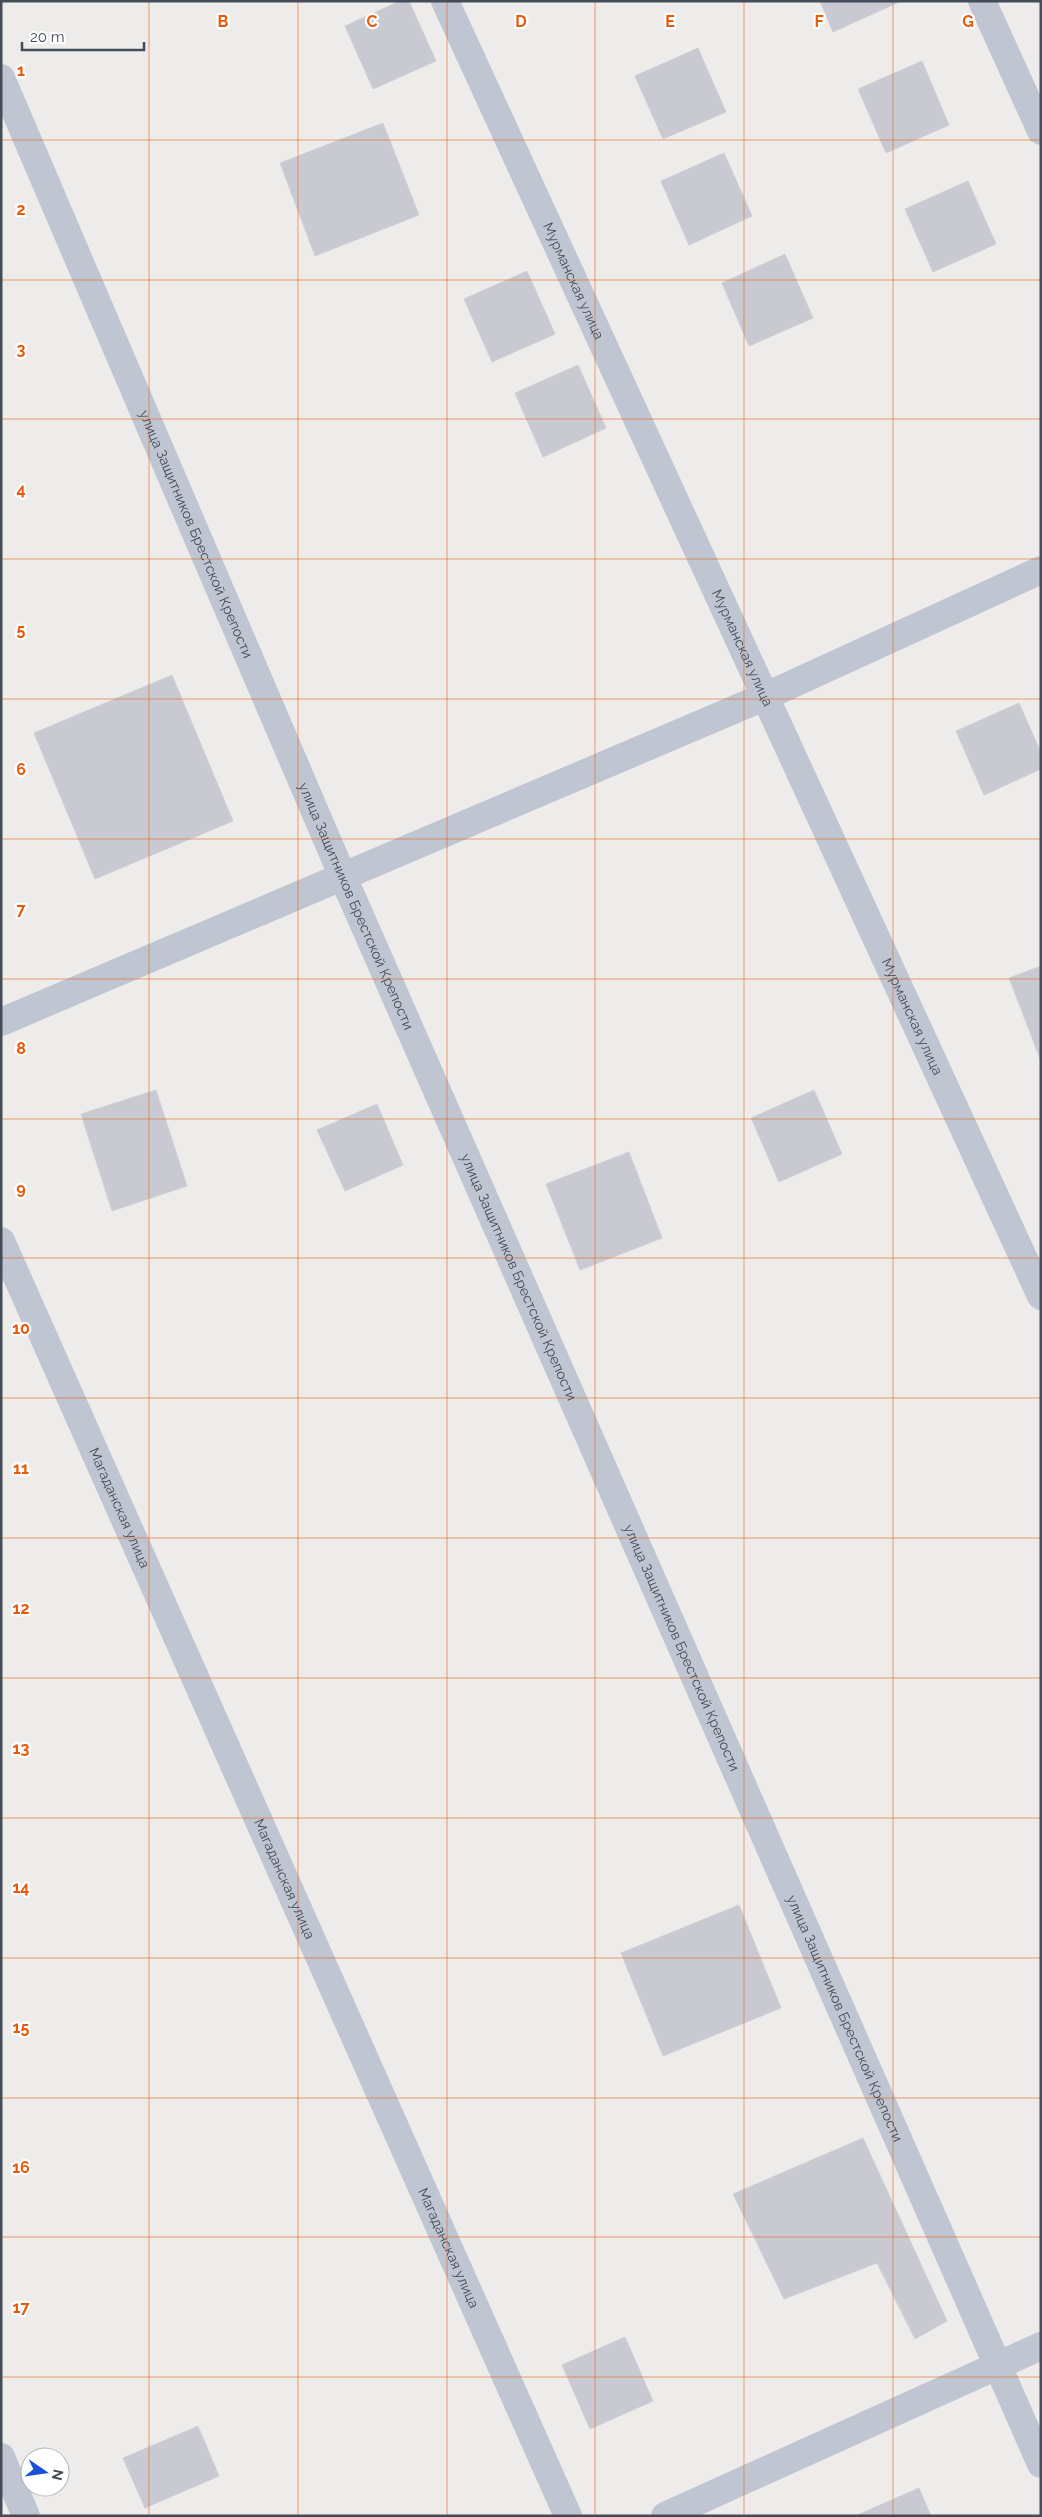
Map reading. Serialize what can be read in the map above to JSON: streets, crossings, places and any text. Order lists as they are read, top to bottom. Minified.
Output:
{"streets":{"street":["Мурманская улица","улица Защитников Брестской Крепости","Магаданская улица"]},"scale_bar":"20 m","north":"right","grid":{"columns":["B","C","D","E","F","G"],"rows":["1","2","3","4","5","6","7","8","9","10","11","12","13","14","15","16","17"]}}
